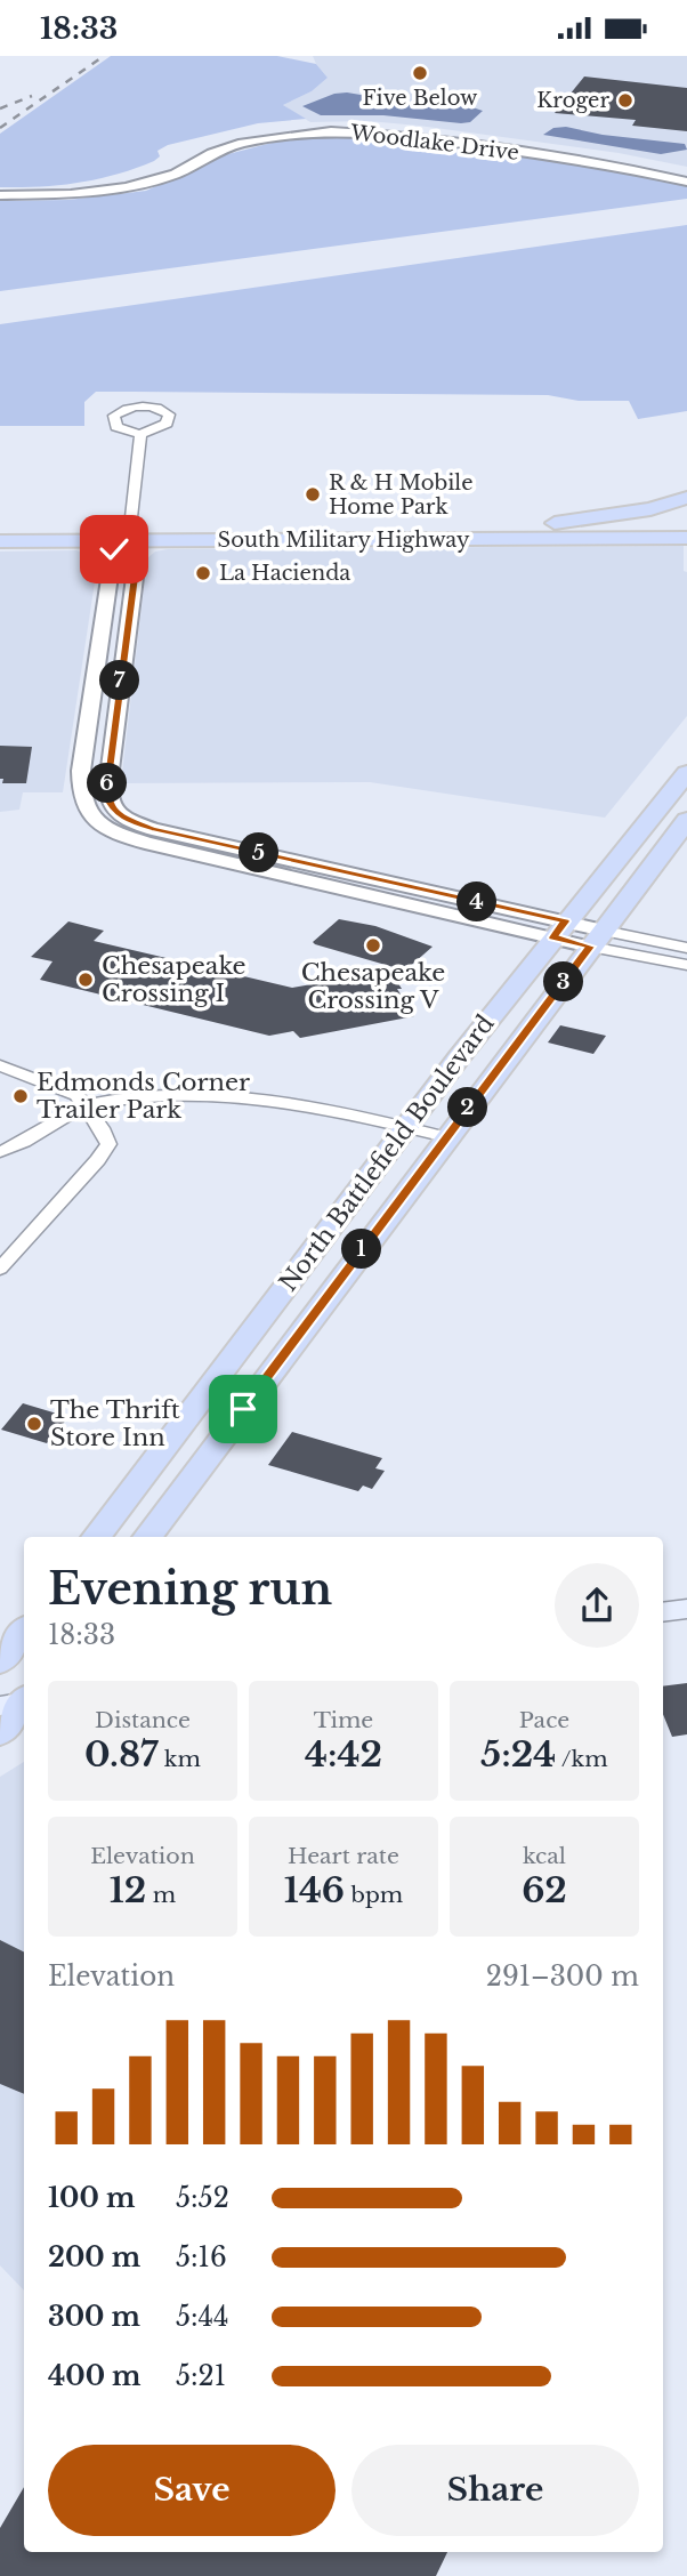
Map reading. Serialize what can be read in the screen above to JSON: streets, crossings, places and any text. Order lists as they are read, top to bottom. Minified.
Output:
{"streets":{"main road":["South Military Highway","North Battlefield Boulevard"],"street":["Woodlake Drive"]},"places":["Five Below","Kroger","R & H Mobile Home Park","La Hacienda","Chesapeake Crossing V","Chesapeake Crossing I","Edmonds Corner Trailer Park","The Thrift Store Inn"],"page":{"status":"18:33","pins":["7","6","5","4","3","2","1"],"heading":["Evening run","18:33"],"stats":[["Distance","0.87 km"],["Time","4:42"],["Pace","5:24 /km"],["Elevation","12 m"],["Heart rate","146 bpm"],["kcal","62"]],"chart":["Elevation","291–300 m"],"list":[{"name":"100 m","note":"5:52"},{"name":"200 m","note":"5:16"},{"name":"300 m","note":"5:44"},{"name":"400 m","note":"5:21"}],"buttons":["Save","Share"]}}
